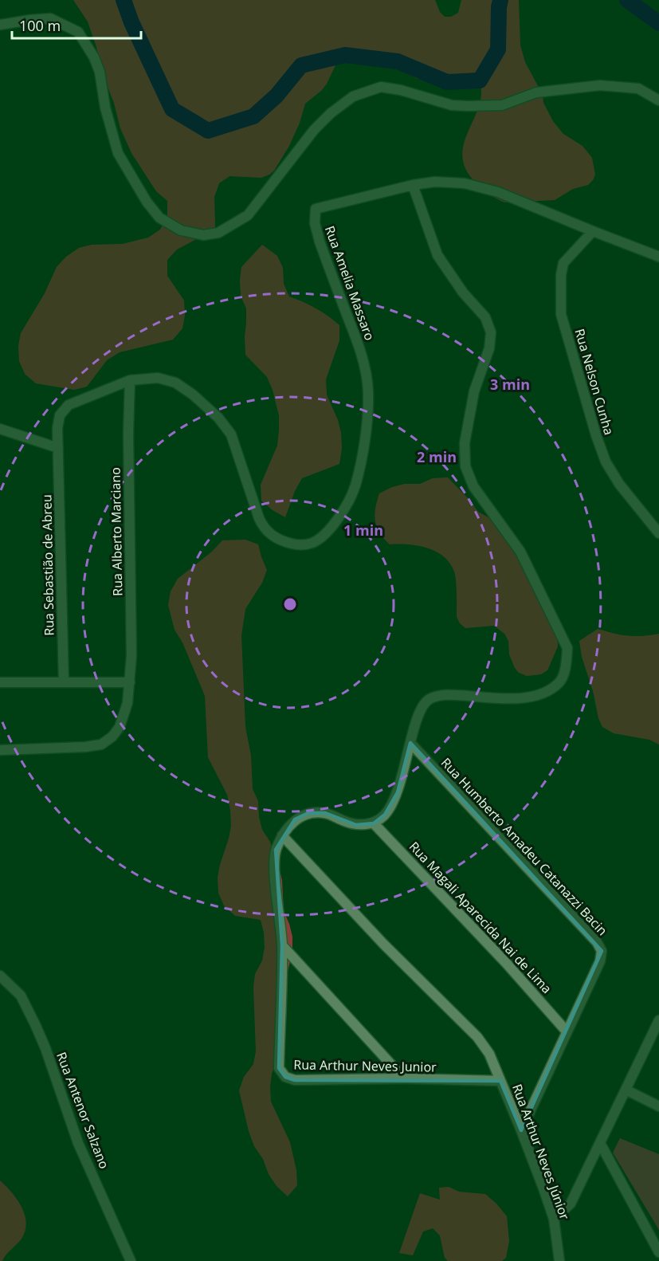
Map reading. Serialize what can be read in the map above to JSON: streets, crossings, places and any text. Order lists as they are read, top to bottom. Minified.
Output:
{"streets":{"street":["Rua Amelia Massaro","Rua Nelson Cunha","Rua Alberto Marciano","Rua Sebastião de Abreu","Rua Humberto Amadeu Catanazzi Bacin","Rua Magali Aparecida Nai de Lima","Rua Arthur Neves Junior","Rua Antenor Salzano","Rua Arthur Neves Júnior"]},"crossings":[["Rua Amelia Massaro","Rua Nelson Cunha"],["Rua Amelia Massaro","Rua Alberto Marciano"],["Rua Amelia Massaro","Rua Sebastião de Abreu"],["Rua Alberto Marciano","Rua Sebastião de Abreu"],["Rua Humberto Amadeu Catanazzi Bacin","Rua Magali Aparecida Nai de Lima"],["Rua Humberto Amadeu Catanazzi Bacin","Rua Arthur Neves Júnior"],["Rua Magali Aparecida Nai de Lima","Rua Arthur Neves Junior"],["Rua Arthur Neves Junior","Rua Arthur Neves Júnior"]],"scale_bar":"100 m","rings":["3 min","2 min","1 min"]}
